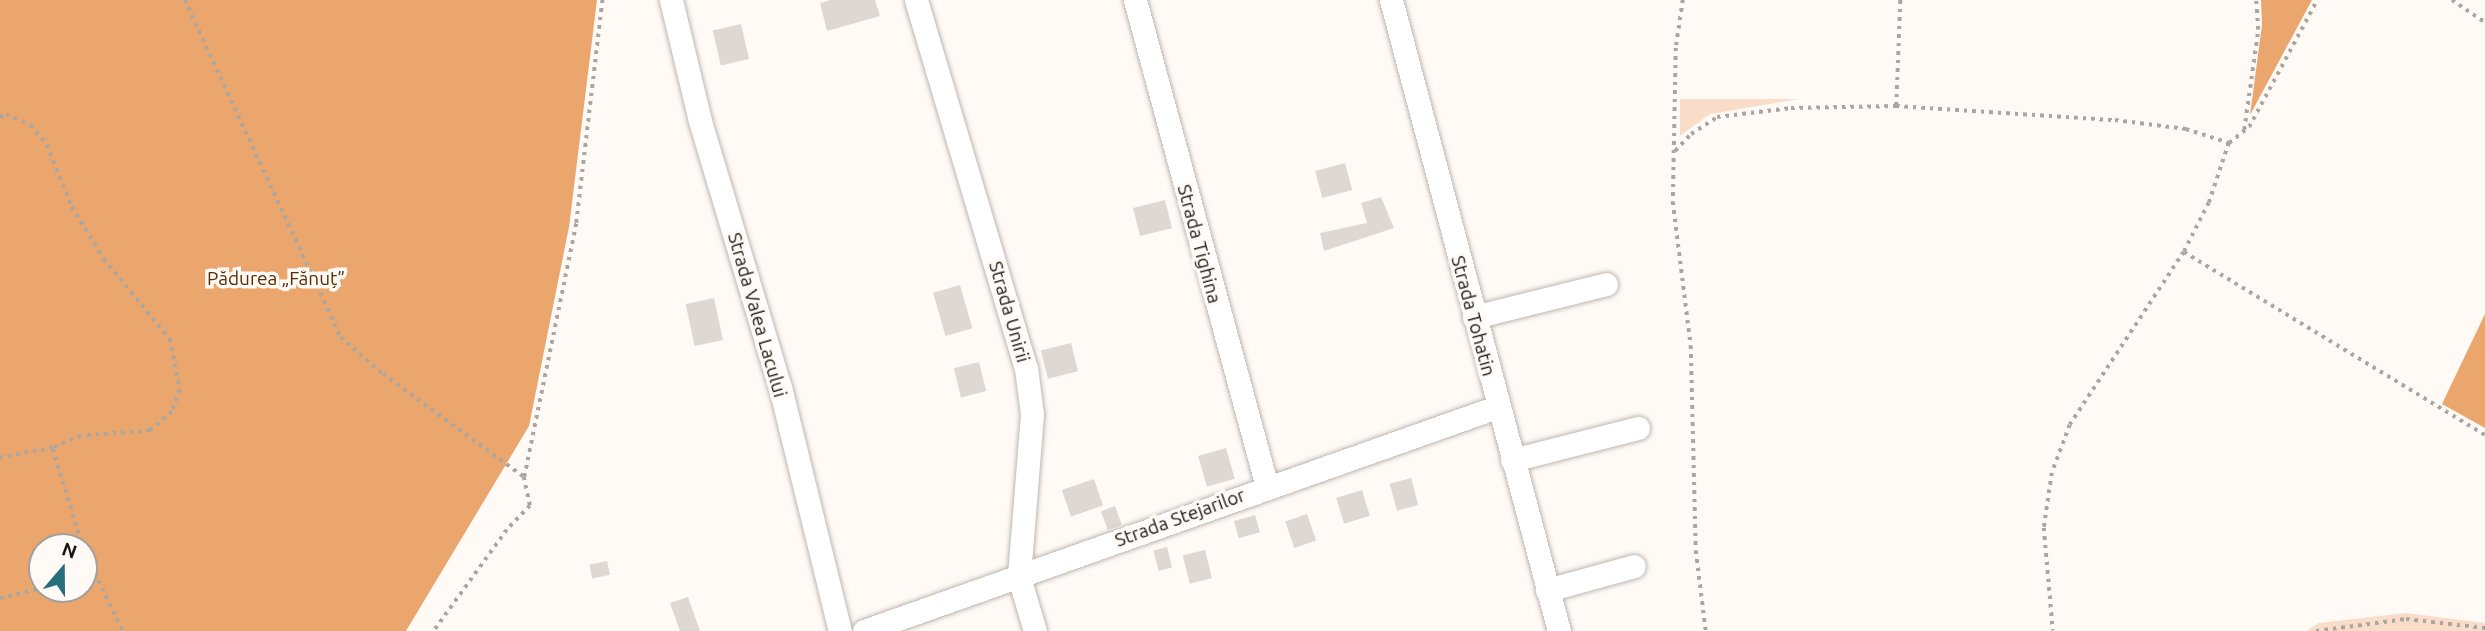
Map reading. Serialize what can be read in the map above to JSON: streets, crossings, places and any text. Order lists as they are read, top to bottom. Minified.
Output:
{"streets":{"street":["Strada Tighina","Strada Unirii","Strada Valea Lacului","Strada Tohatin","Strada Stejarilor"]},"crossings":[["Strada Tighina","Strada Stejarilor"],["Strada Unirii","Strada Stejarilor"],["Strada Tohatin","Strada Stejarilor"]],"parks":["Pădurea „Fănuț”"],"north":"top"}
